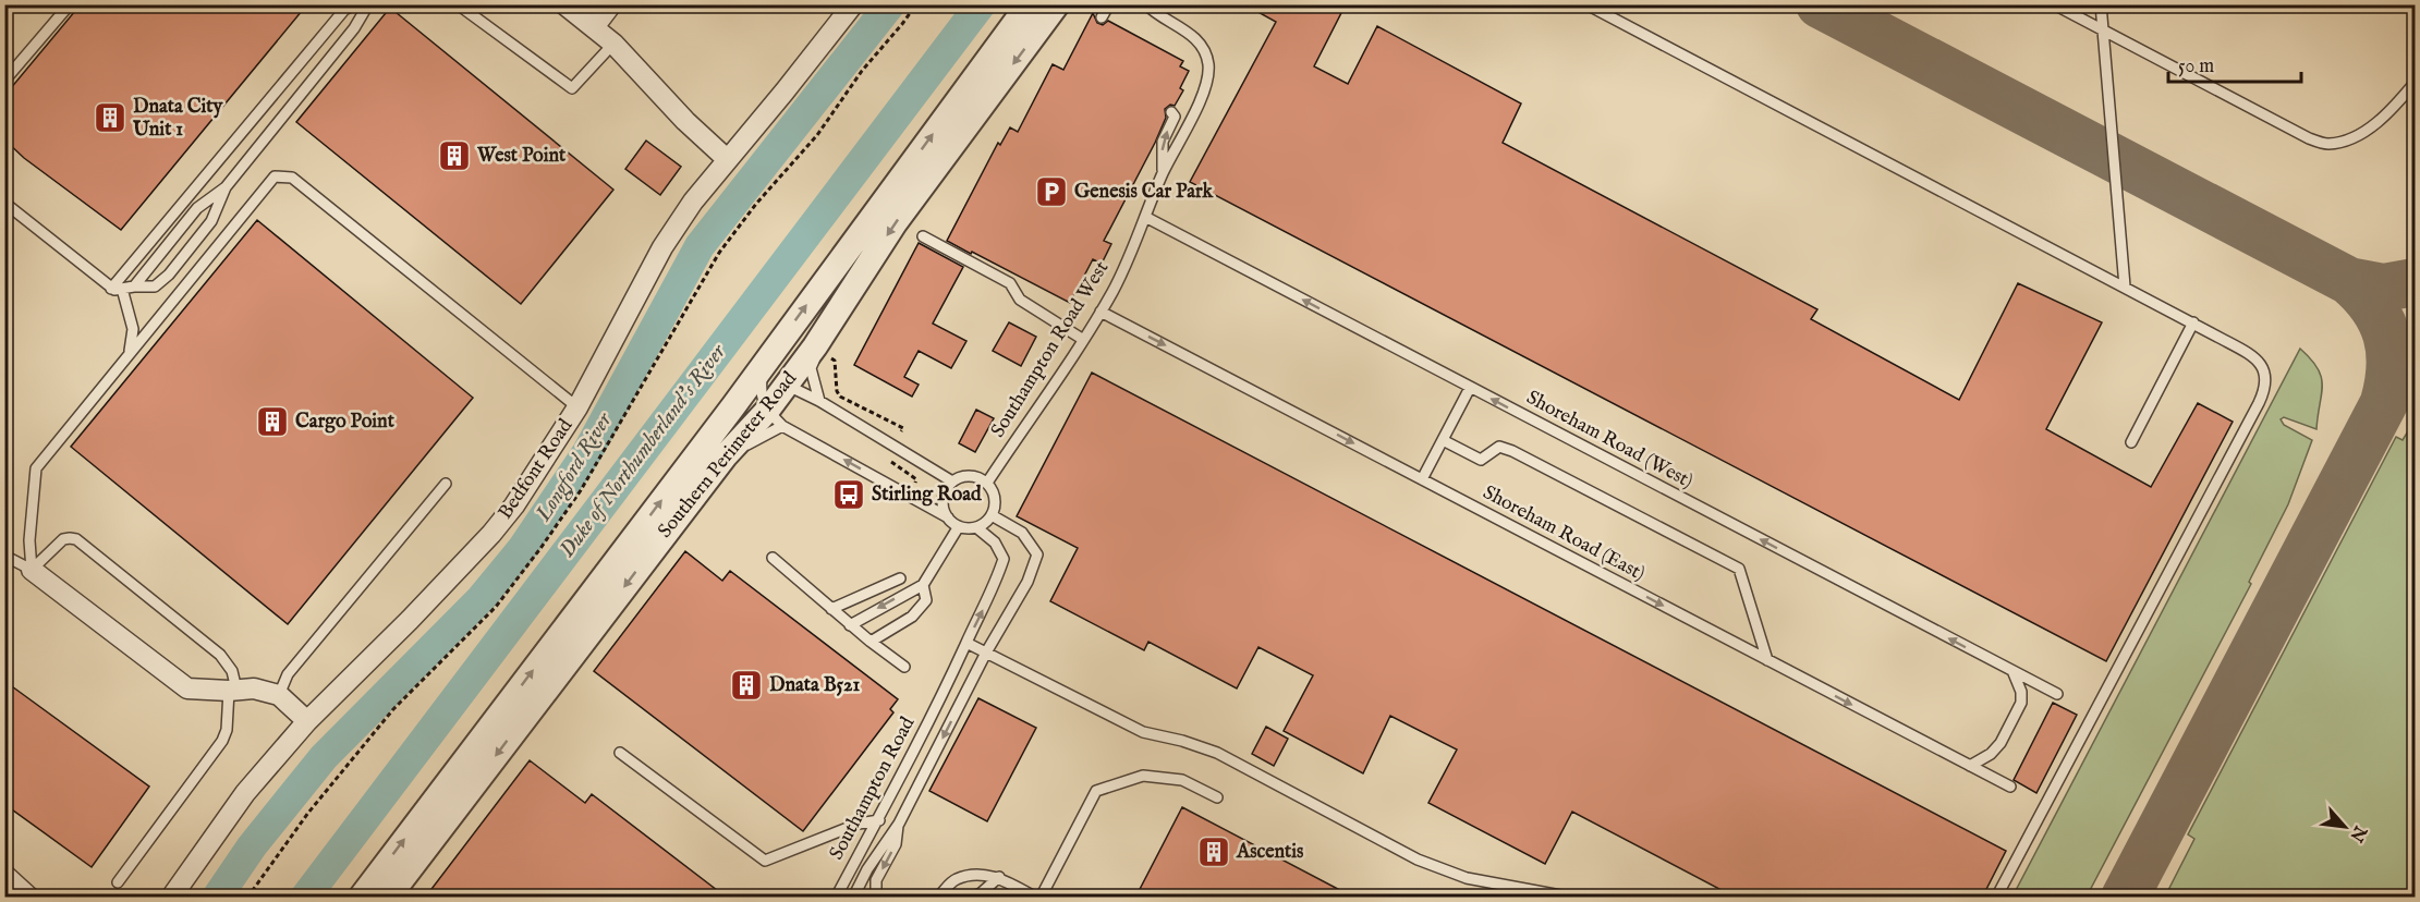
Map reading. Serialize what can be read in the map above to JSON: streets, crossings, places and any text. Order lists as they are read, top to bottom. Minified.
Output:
{"streets":{"street":["Southern Perimeter Road","Bedfont Road"],"lane":["Southampton Road West","Shoreham Road (West)","Shoreham Road (East)","Southampton Road"]},"crossings":[["Southampton Road West","Shoreham Road (West)"],["Southampton Road West","Shoreham Road (East)"],["Southampton Road West","Southampton Road"]],"water":["Duke of Northumberland's River","Longford River"],"places":{"building":["Dnata City Unit 1","West Point","Cargo Point","Dnata B521","Ascentis"],"parking":["Genesis Car Park"],"bus stop":["Stirling Road"]},"scale_bar":"50 m","north":"bottom right"}
